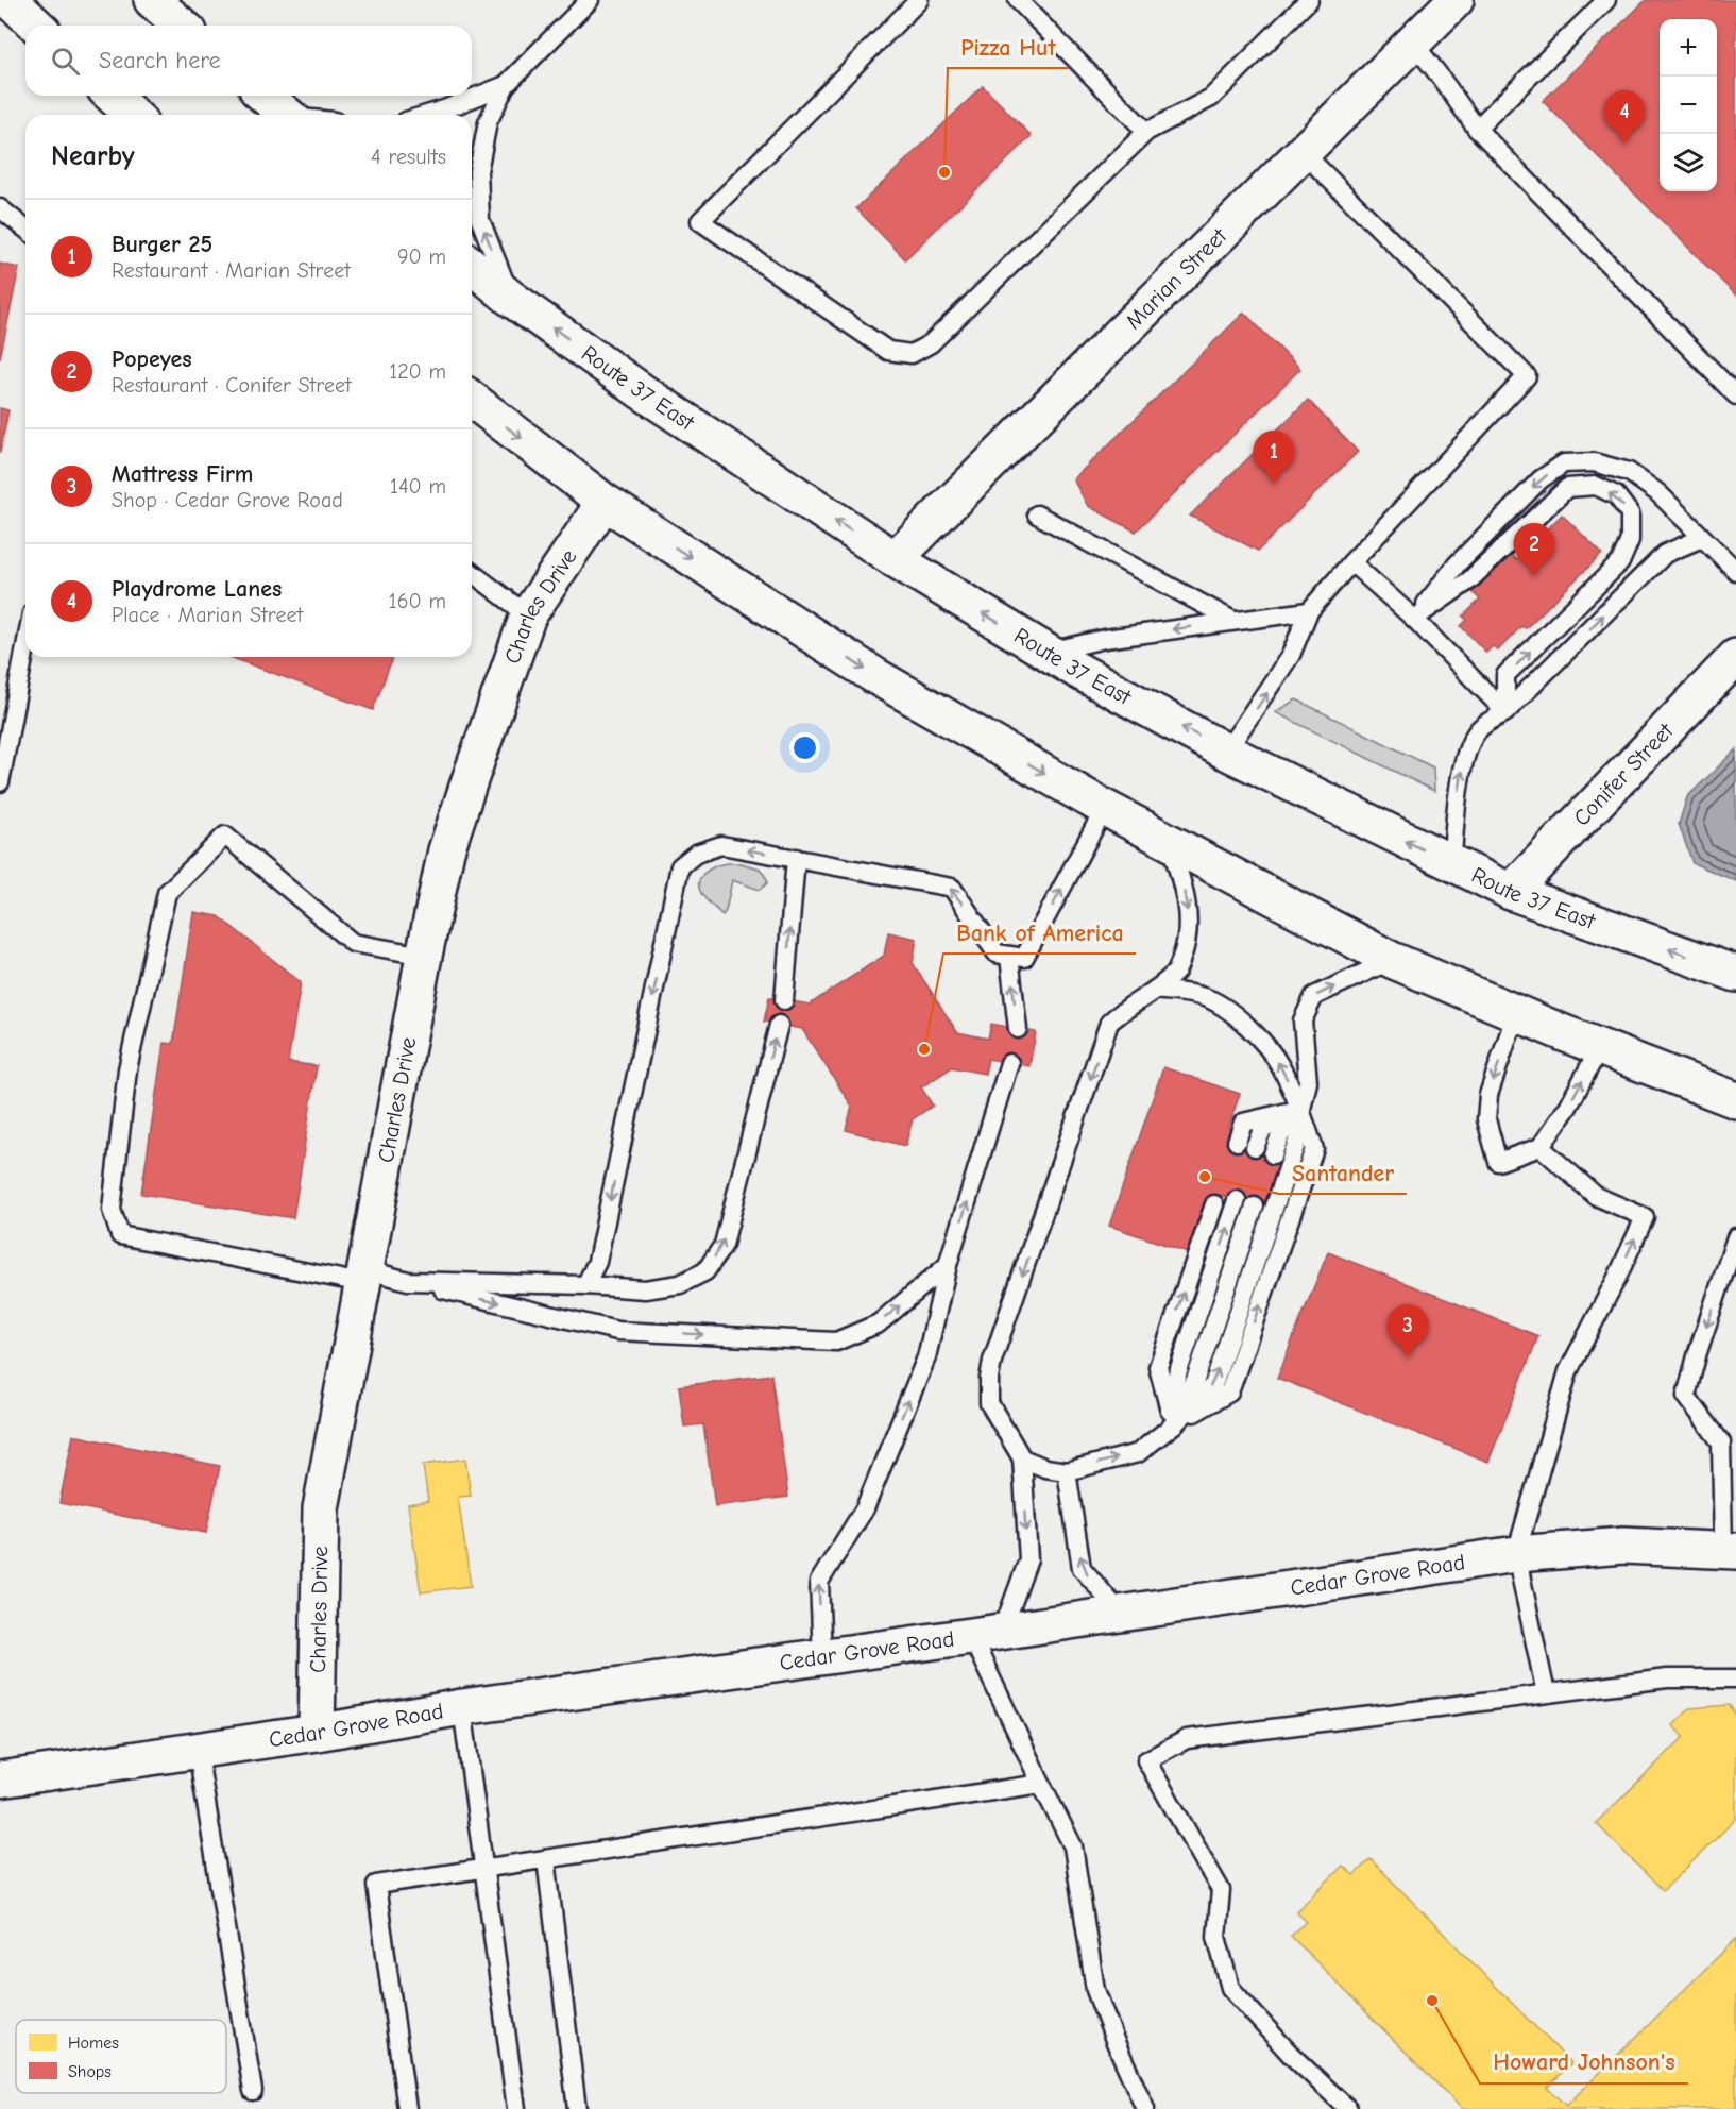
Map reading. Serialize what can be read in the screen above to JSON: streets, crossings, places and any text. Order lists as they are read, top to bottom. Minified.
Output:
{"streets":{"main road":["Marian Street","Route 37 East","Charles Drive","Conifer Street","Cedar Grove Road"]},"crossings":[["Marian Street","Route 37 East"],["Route 37 East","Conifer Street"],["Charles Drive","Cedar Grove Road"]],"places":["Pizza Hut","Bank of America","Santander","Howard Johnson's"],"legend":["Homes","Shops"],"page":{"map_buttons":["+","−"],"search":"Search here","pins":["4","1","2","3"],"heading":["Nearby","4 results"],"list":[{"mark":"1","name":"Burger 25","note":"Restaurant · Marian Street","value":"90 m"},{"mark":"2","name":"Popeyes","note":"Restaurant · Conifer Street","value":"120 m"},{"mark":"3","name":"Mattress Firm","note":"Shop · Cedar Grove Road","value":"140 m"},{"mark":"4","name":"Playdrome Lanes","note":"Place · Marian Street","value":"160 m"}]}}
